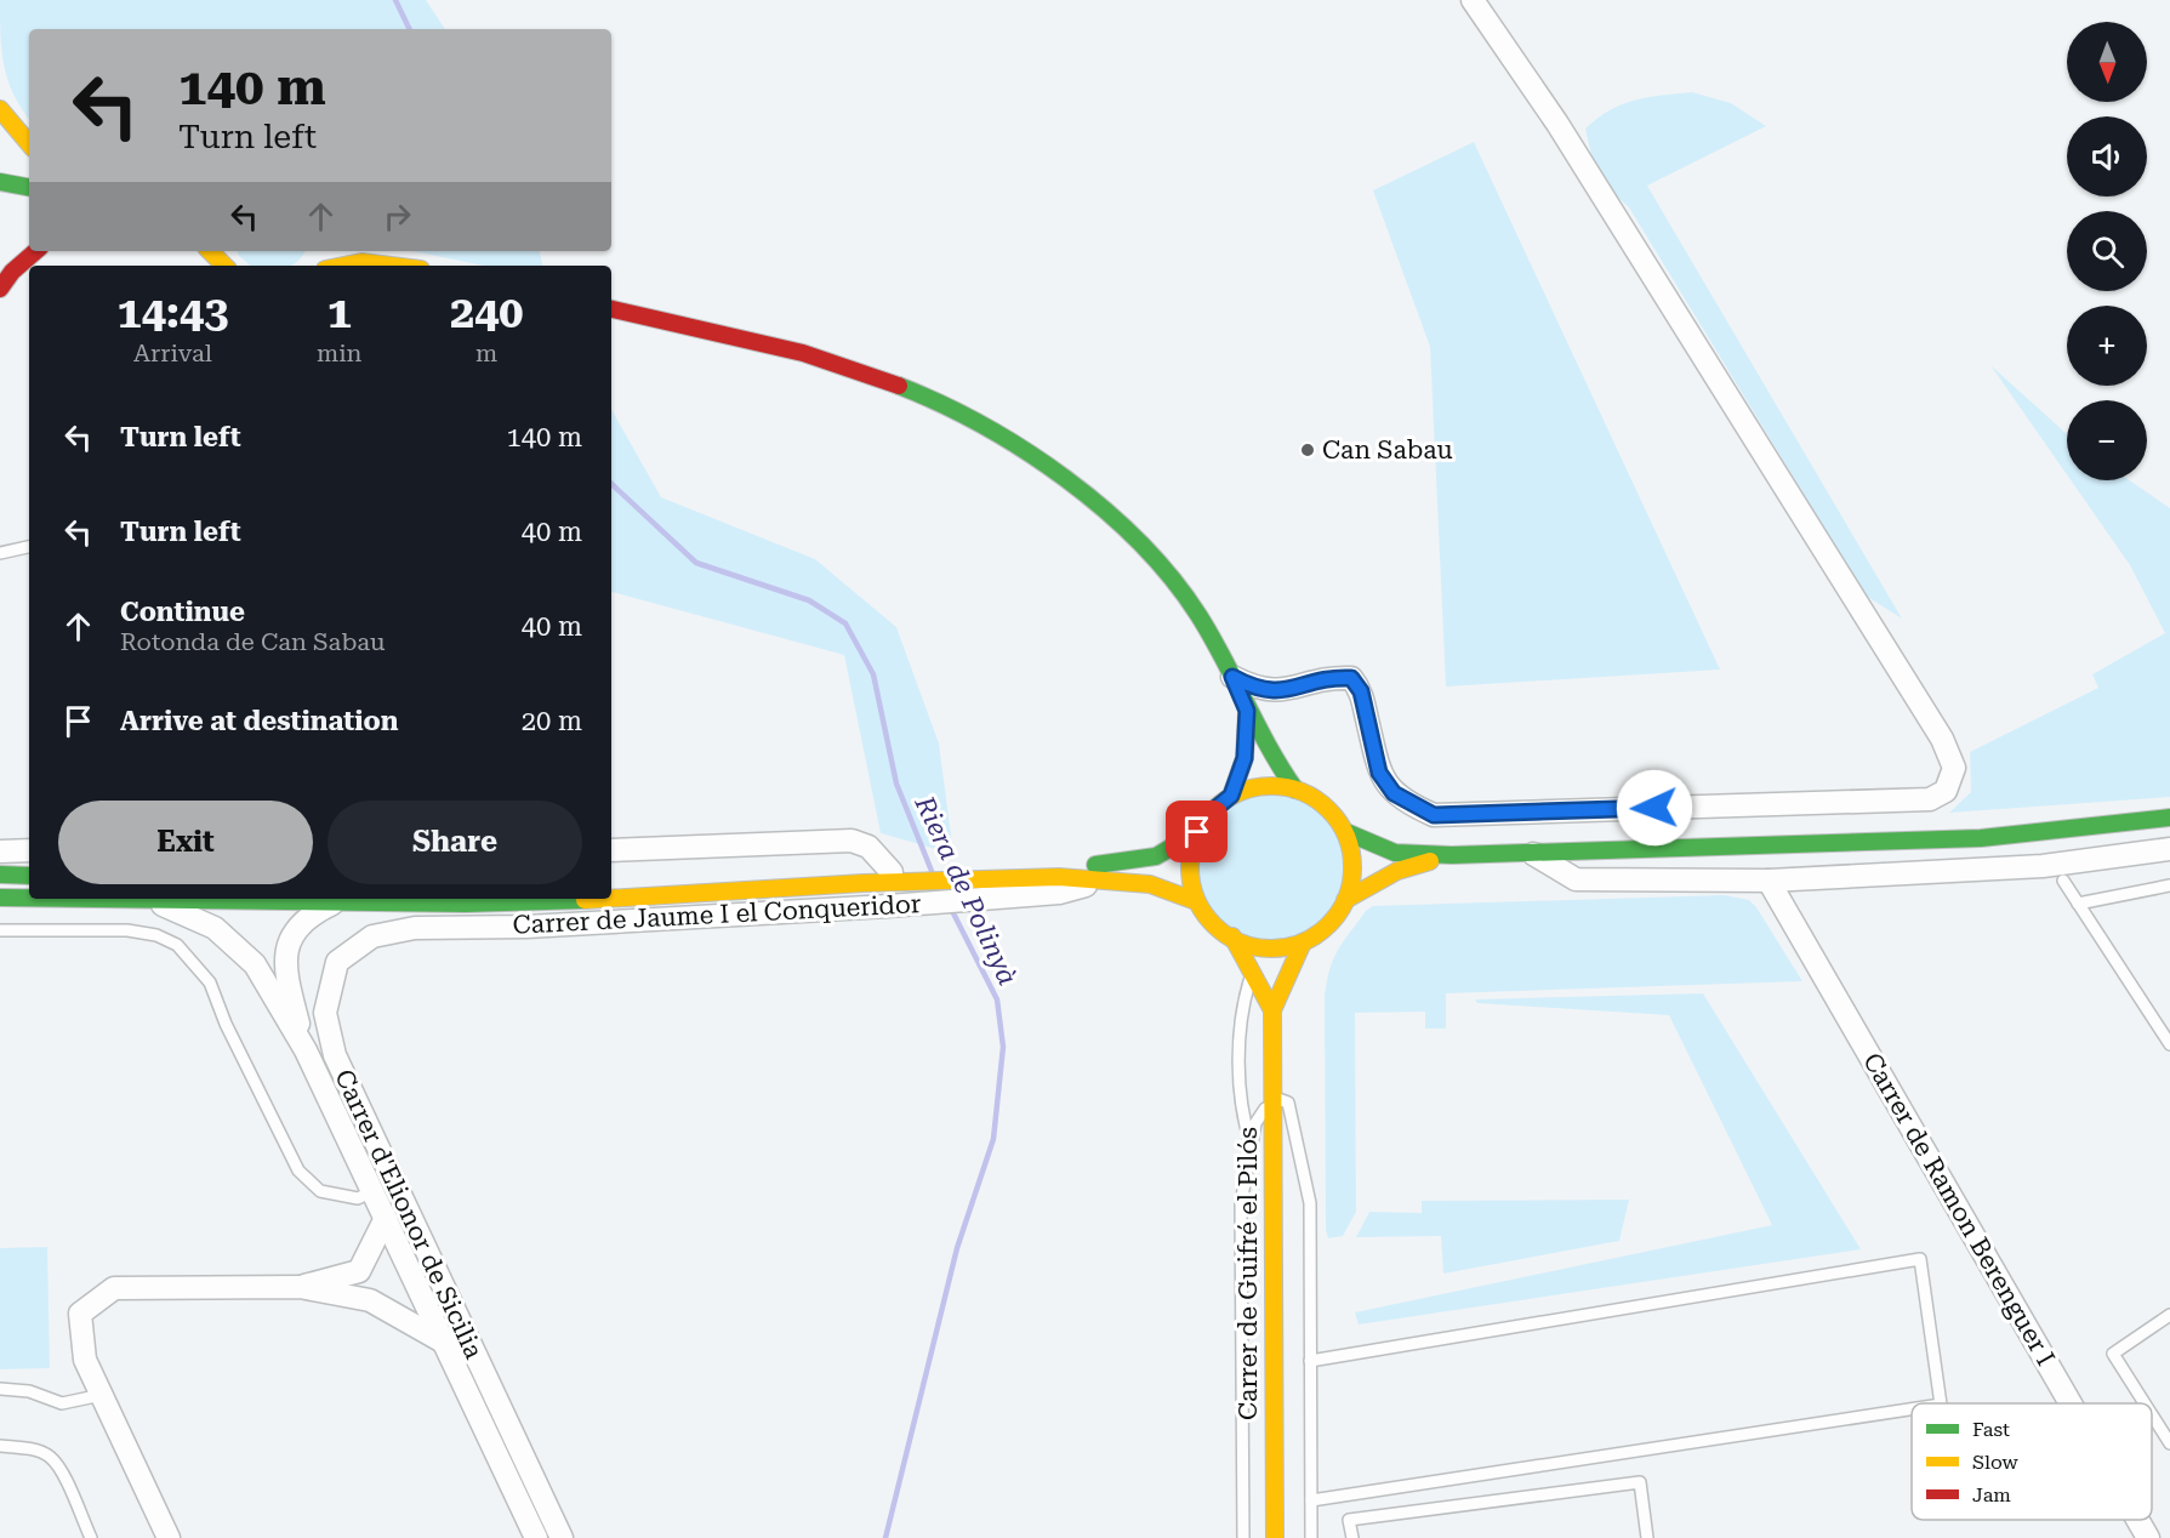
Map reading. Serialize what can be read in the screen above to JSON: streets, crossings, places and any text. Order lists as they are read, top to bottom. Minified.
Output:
{"streets":{"main road":["Carrer de Guifré el Pilós"],"street":["Carrer de Jaume I el Conqueridor","Carrer de Ramon Berenguer I","Carrer d'Elionor de Sicilia"]},"crossings":[["Carrer de Jaume I el Conqueridor","Carrer d'Elionor de Sicilia"]],"water":["Riera de Polinyà"],"places":["Can Sabau"],"legend":["Fast","Slow","Jam"],"north":"bottom","page":{"map_buttons":["+","−"],"turn":["140 m","Turn left"],"eta":["14:43","Arrival","1","min","240","m"],"list":[{"name":"Turn left","value":"140 m"},{"name":"Turn left","value":"40 m"},{"name":"Continue","note":"Rotonda de Can Sabau","value":"40 m"},{"name":"Arrive at destination","value":"20 m"}],"buttons":["Exit","Share"]}}
